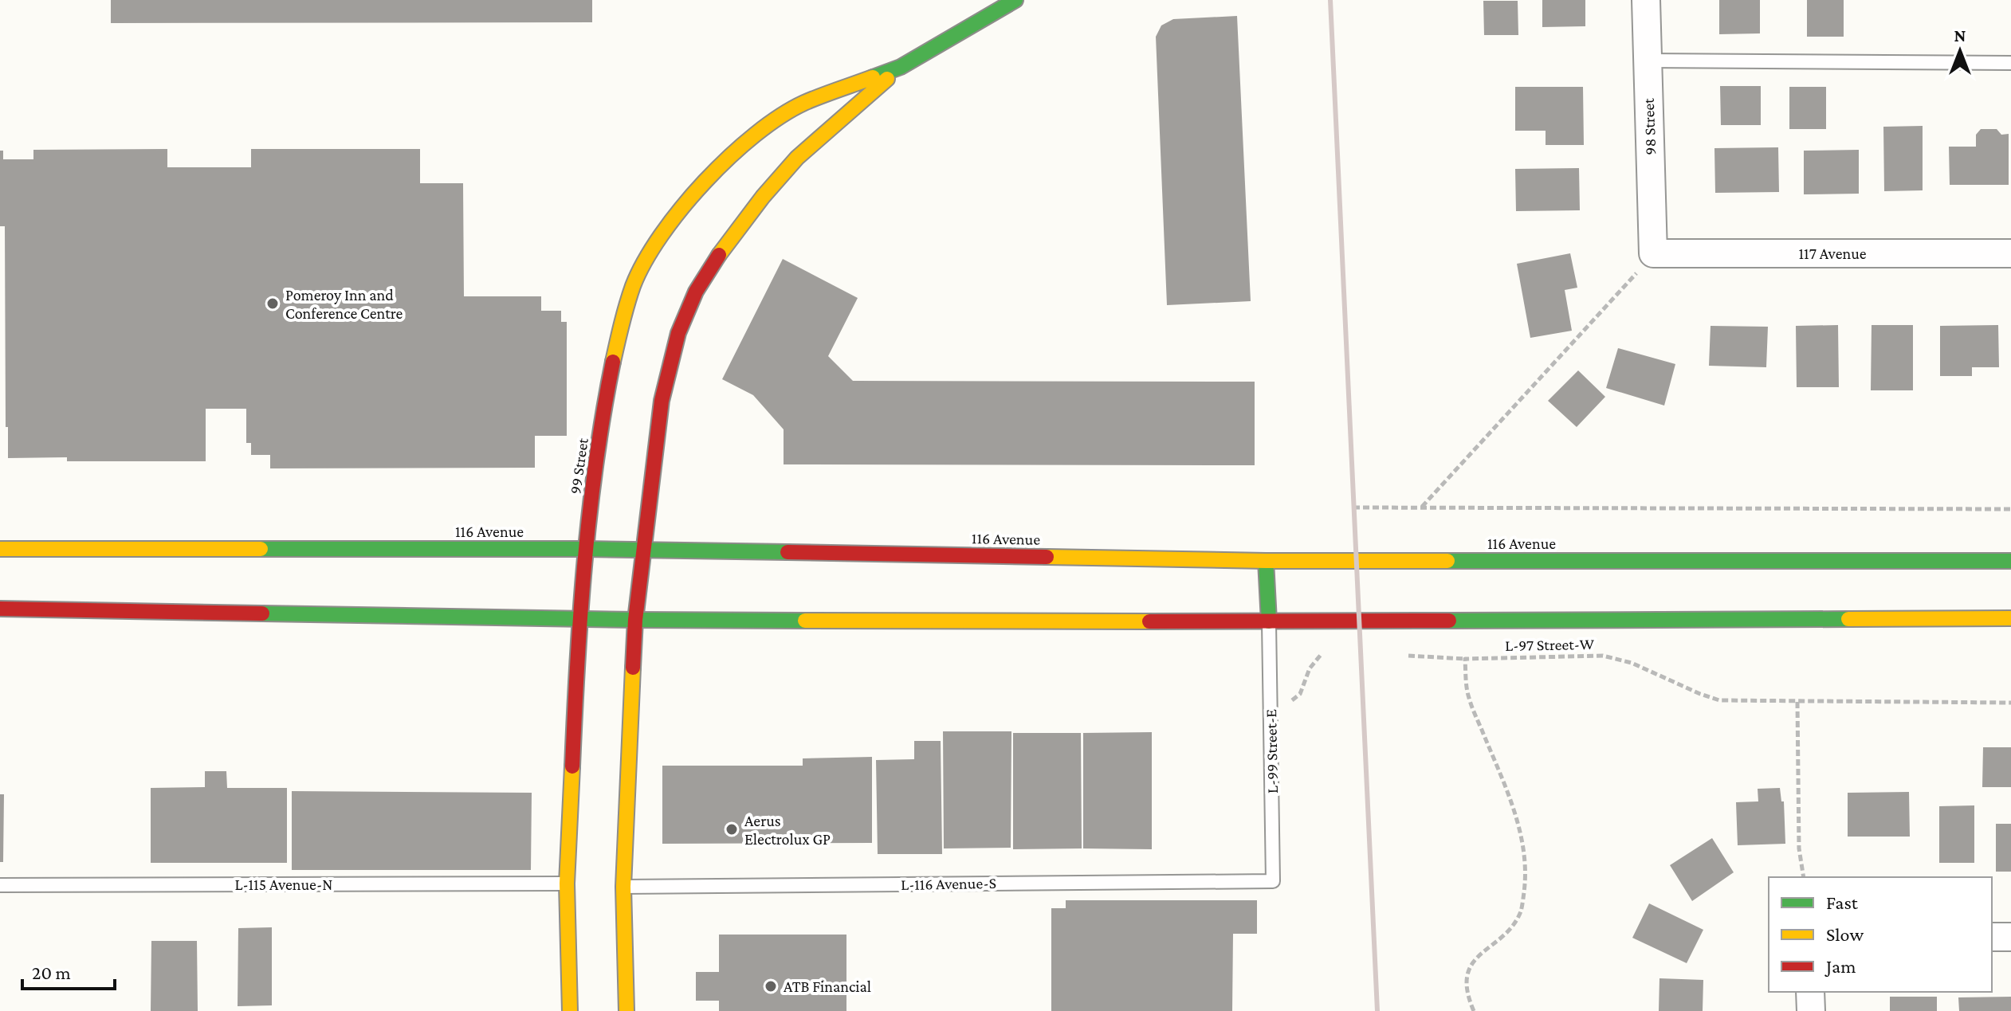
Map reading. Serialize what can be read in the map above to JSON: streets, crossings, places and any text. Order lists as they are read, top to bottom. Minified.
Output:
{"streets":{"main road":["99 Street","116 Avenue"],"street":["98 Street","117 Avenue"],"lane":["L-99 Street-E","L-116 Avenue-S","L-115 Avenue-N"],"path":["L-97 Street-W"]},"crossings":[["98 Street","117 Avenue"],["99 Street","116 Avenue"],["99 Street","L-116 Avenue-S"],["99 Street","L-115 Avenue-N"],["L-99 Street-E","L-116 Avenue-S"]],"places":["Pomeroy Inn and Conference Centre","Aerus Electrolux GP","ATB Financial"],"legend":["Fast","Slow","Jam"],"scale_bar":"20 m","north":"top"}
